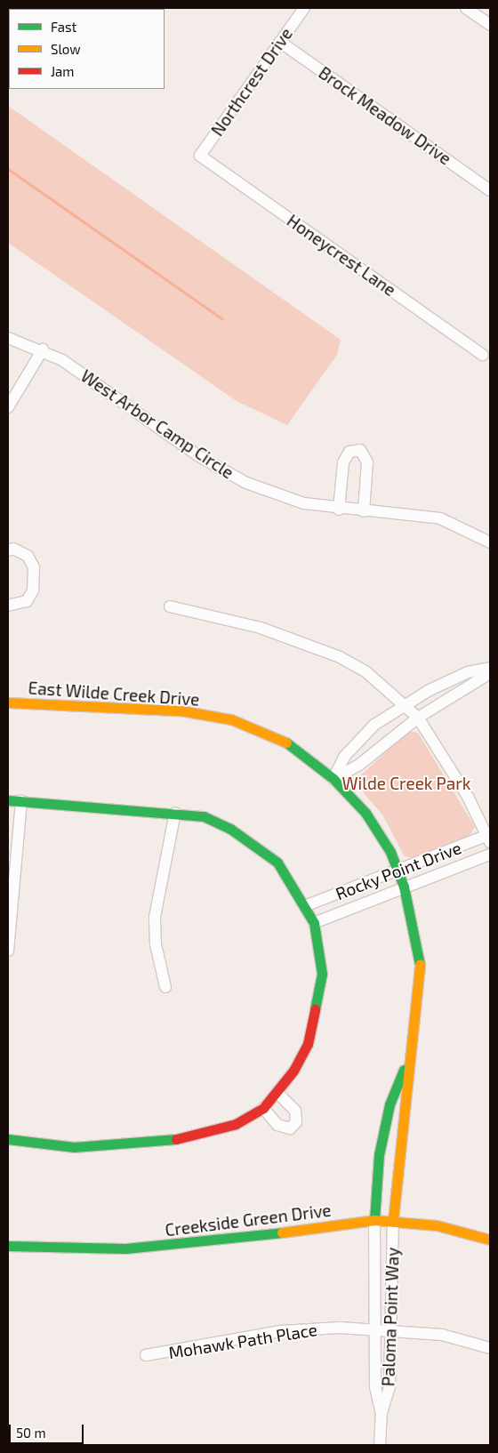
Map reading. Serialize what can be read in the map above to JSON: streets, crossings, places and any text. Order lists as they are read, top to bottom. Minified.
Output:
{"streets":{"street":["Northcrest Drive","Brock Meadow Drive","Honeycrest Lane","West Arbor Camp Circle","East Wilde Creek Drive","Rocky Point Drive","Creekside Green Drive","Paloma Point Way","Mohawk Path Place"]},"crossings":[["Northcrest Drive","Brock Meadow Drive"],["Northcrest Drive","Honeycrest Lane"],["East Wilde Creek Drive","Rocky Point Drive"],["Creekside Green Drive","Paloma Point Way"],["Paloma Point Way","Mohawk Path Place"]],"parks":["Wilde Creek Park"],"legend":["Fast","Slow","Jam"],"scale_bar":"50 m"}
